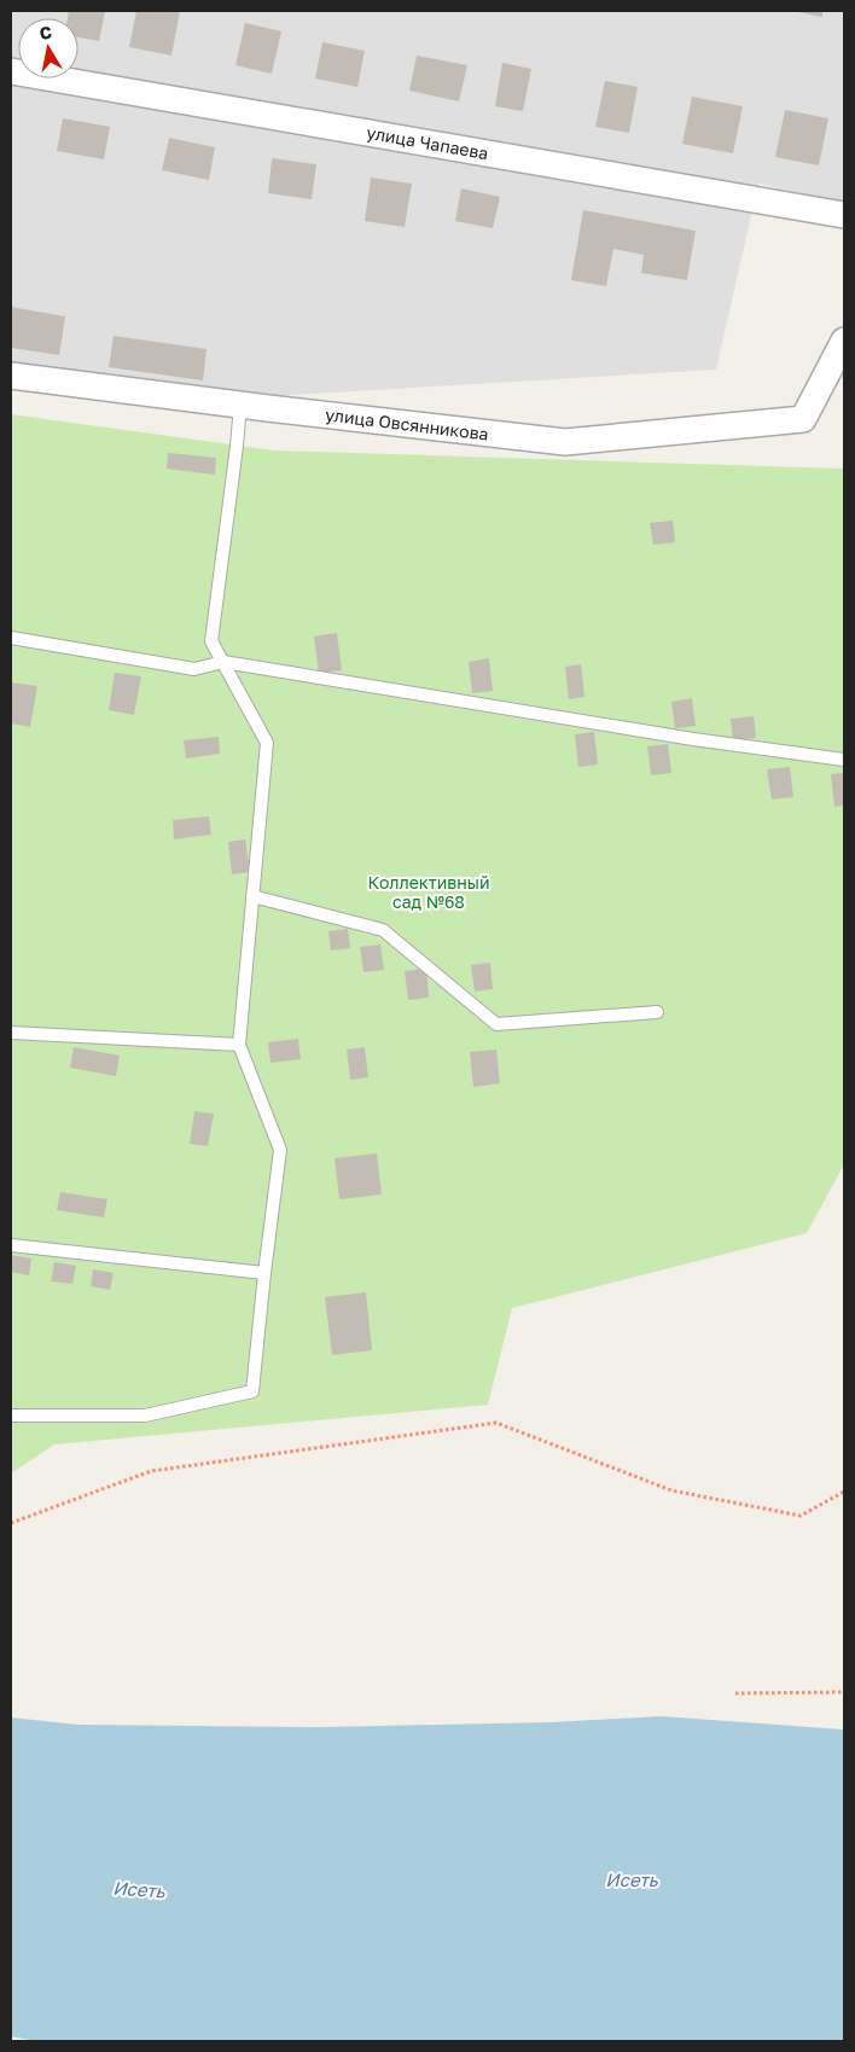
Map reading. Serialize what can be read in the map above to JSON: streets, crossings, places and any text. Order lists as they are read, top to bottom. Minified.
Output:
{"streets":{"street":["улица Чапаева","улица Овсянникова"]},"water":["Исеть"],"parks":["Коллективный сад №68"],"north":"top"}
